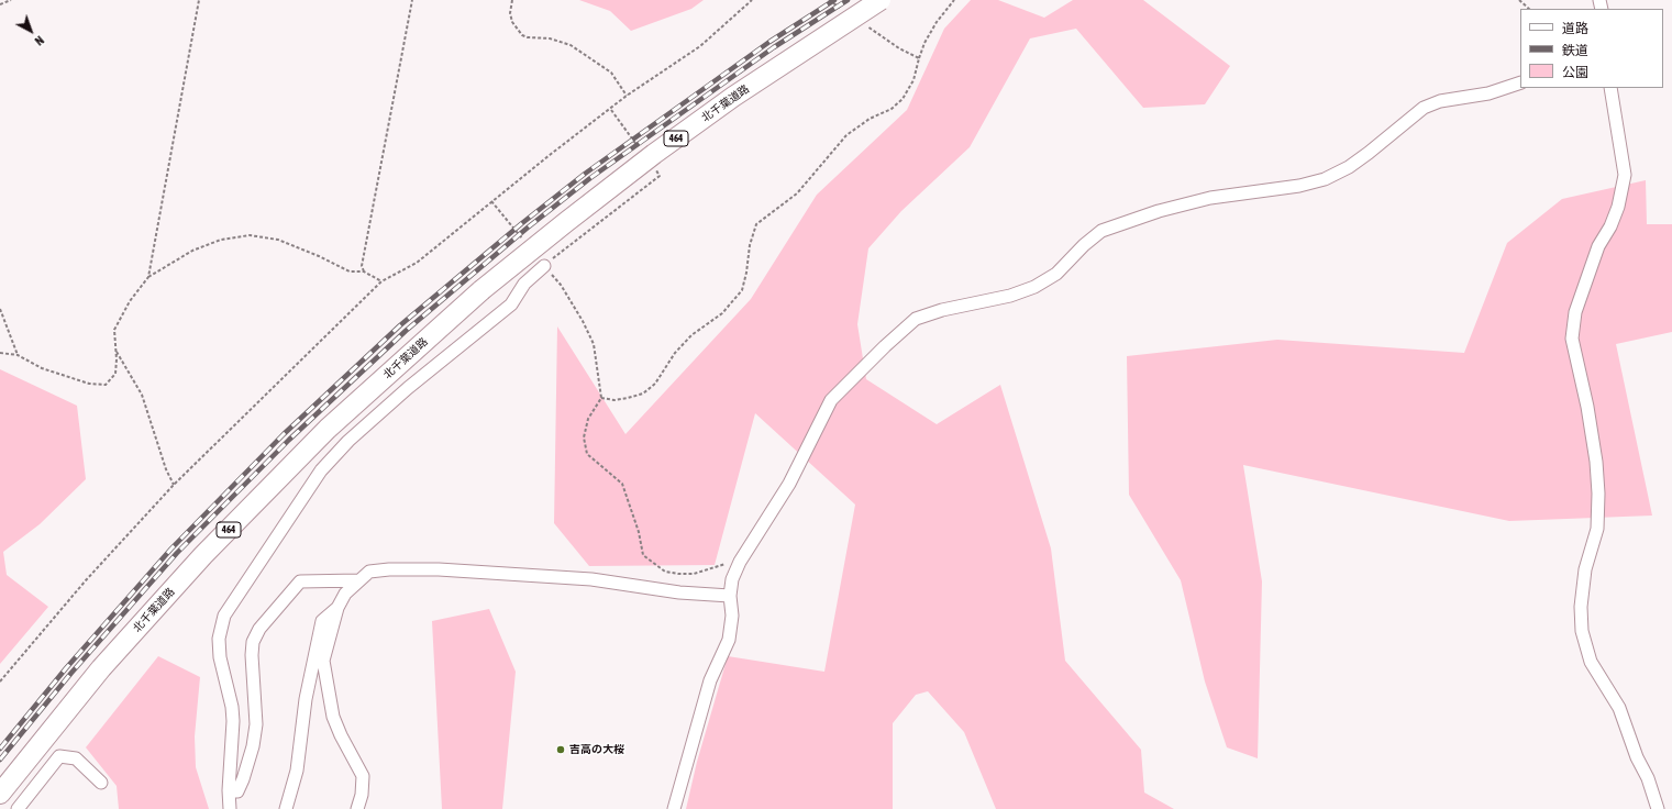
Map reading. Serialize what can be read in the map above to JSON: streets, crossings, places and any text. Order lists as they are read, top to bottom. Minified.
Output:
{"streets":{"highway":["北千葉道路","464"]},"places":["吉高の大桜"],"legend":["道路","鉄道","公園"],"north":"bottom right"}
